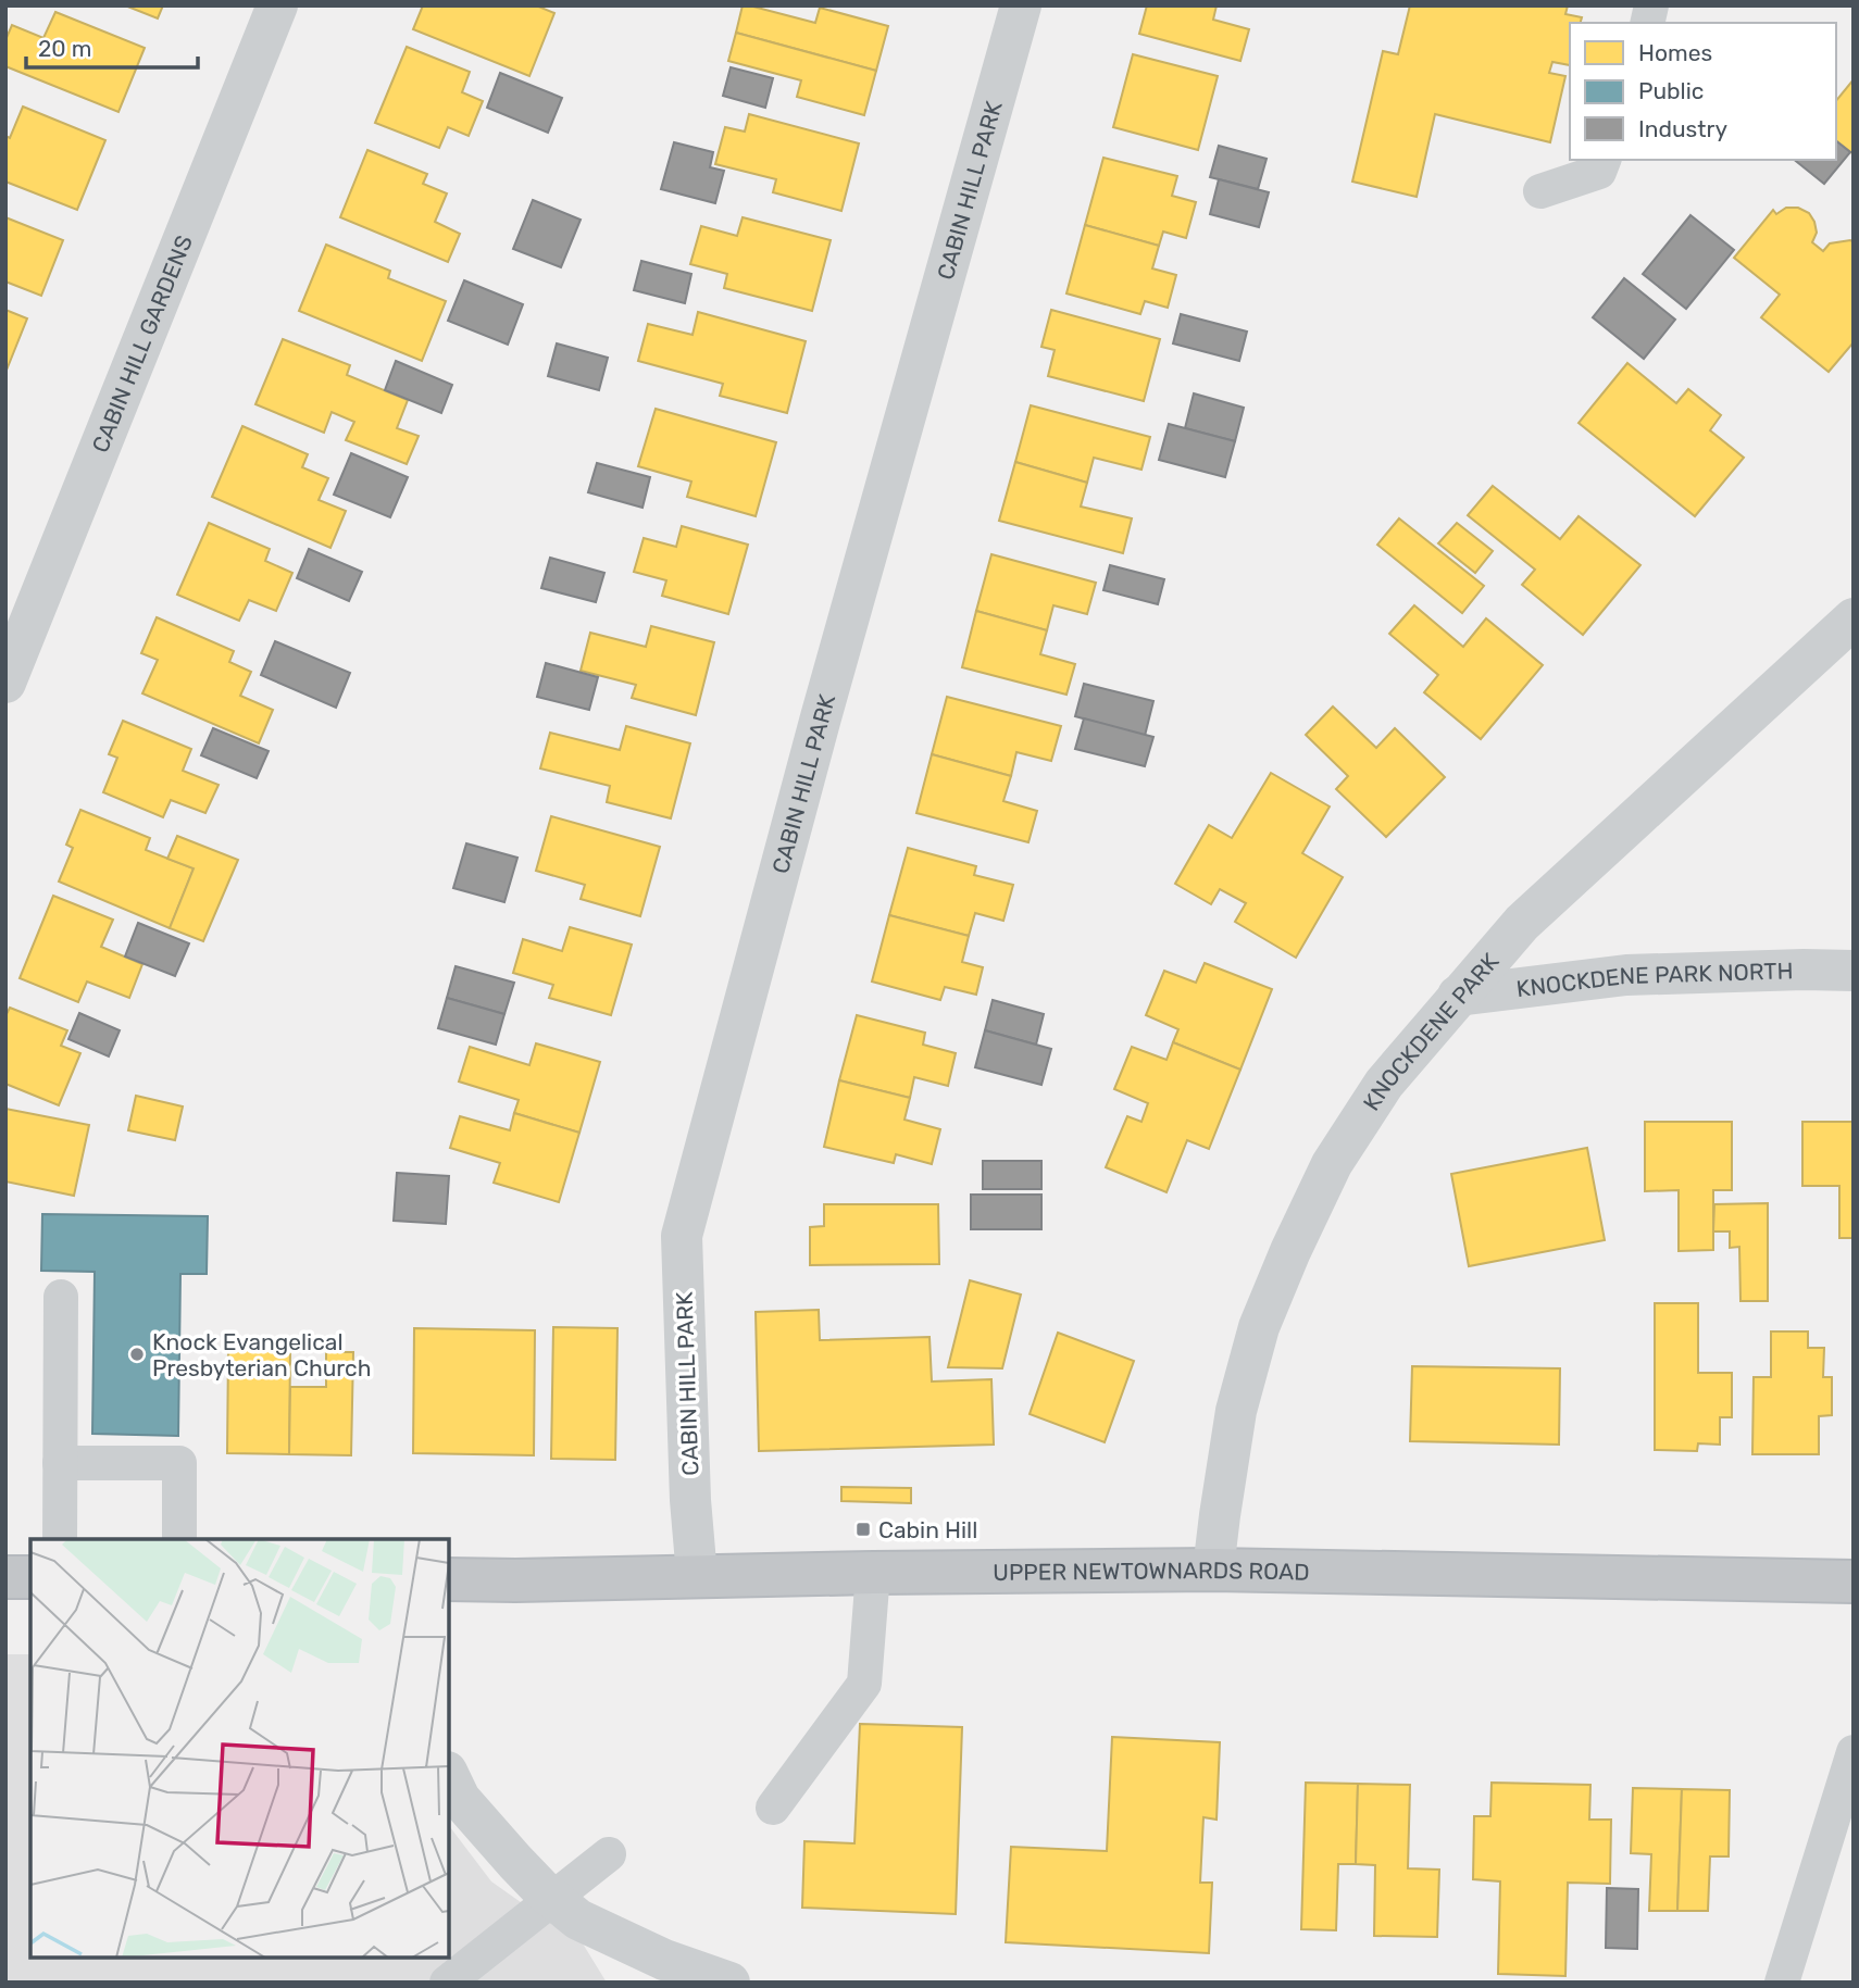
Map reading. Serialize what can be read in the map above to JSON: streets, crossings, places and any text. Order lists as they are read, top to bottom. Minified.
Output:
{"streets":{"highway":["UPPER NEWTOWNARDS ROAD"],"street":["CABIN HILL PARK","CABIN HILL GARDENS","KNOCKDENE PARK NORTH","KNOCKDENE PARK"]},"crossings":[["CABIN HILL PARK","UPPER NEWTOWNARDS ROAD"],["KNOCKDENE PARK NORTH","KNOCKDENE PARK"],["KNOCKDENE PARK","UPPER NEWTOWNARDS ROAD"]],"places":{"other":["Knock Evangelical Presbyterian Church"],"transit":["Cabin Hill"]},"legend":["Homes","Public","Industry"],"scale_bar":"20 m"}
